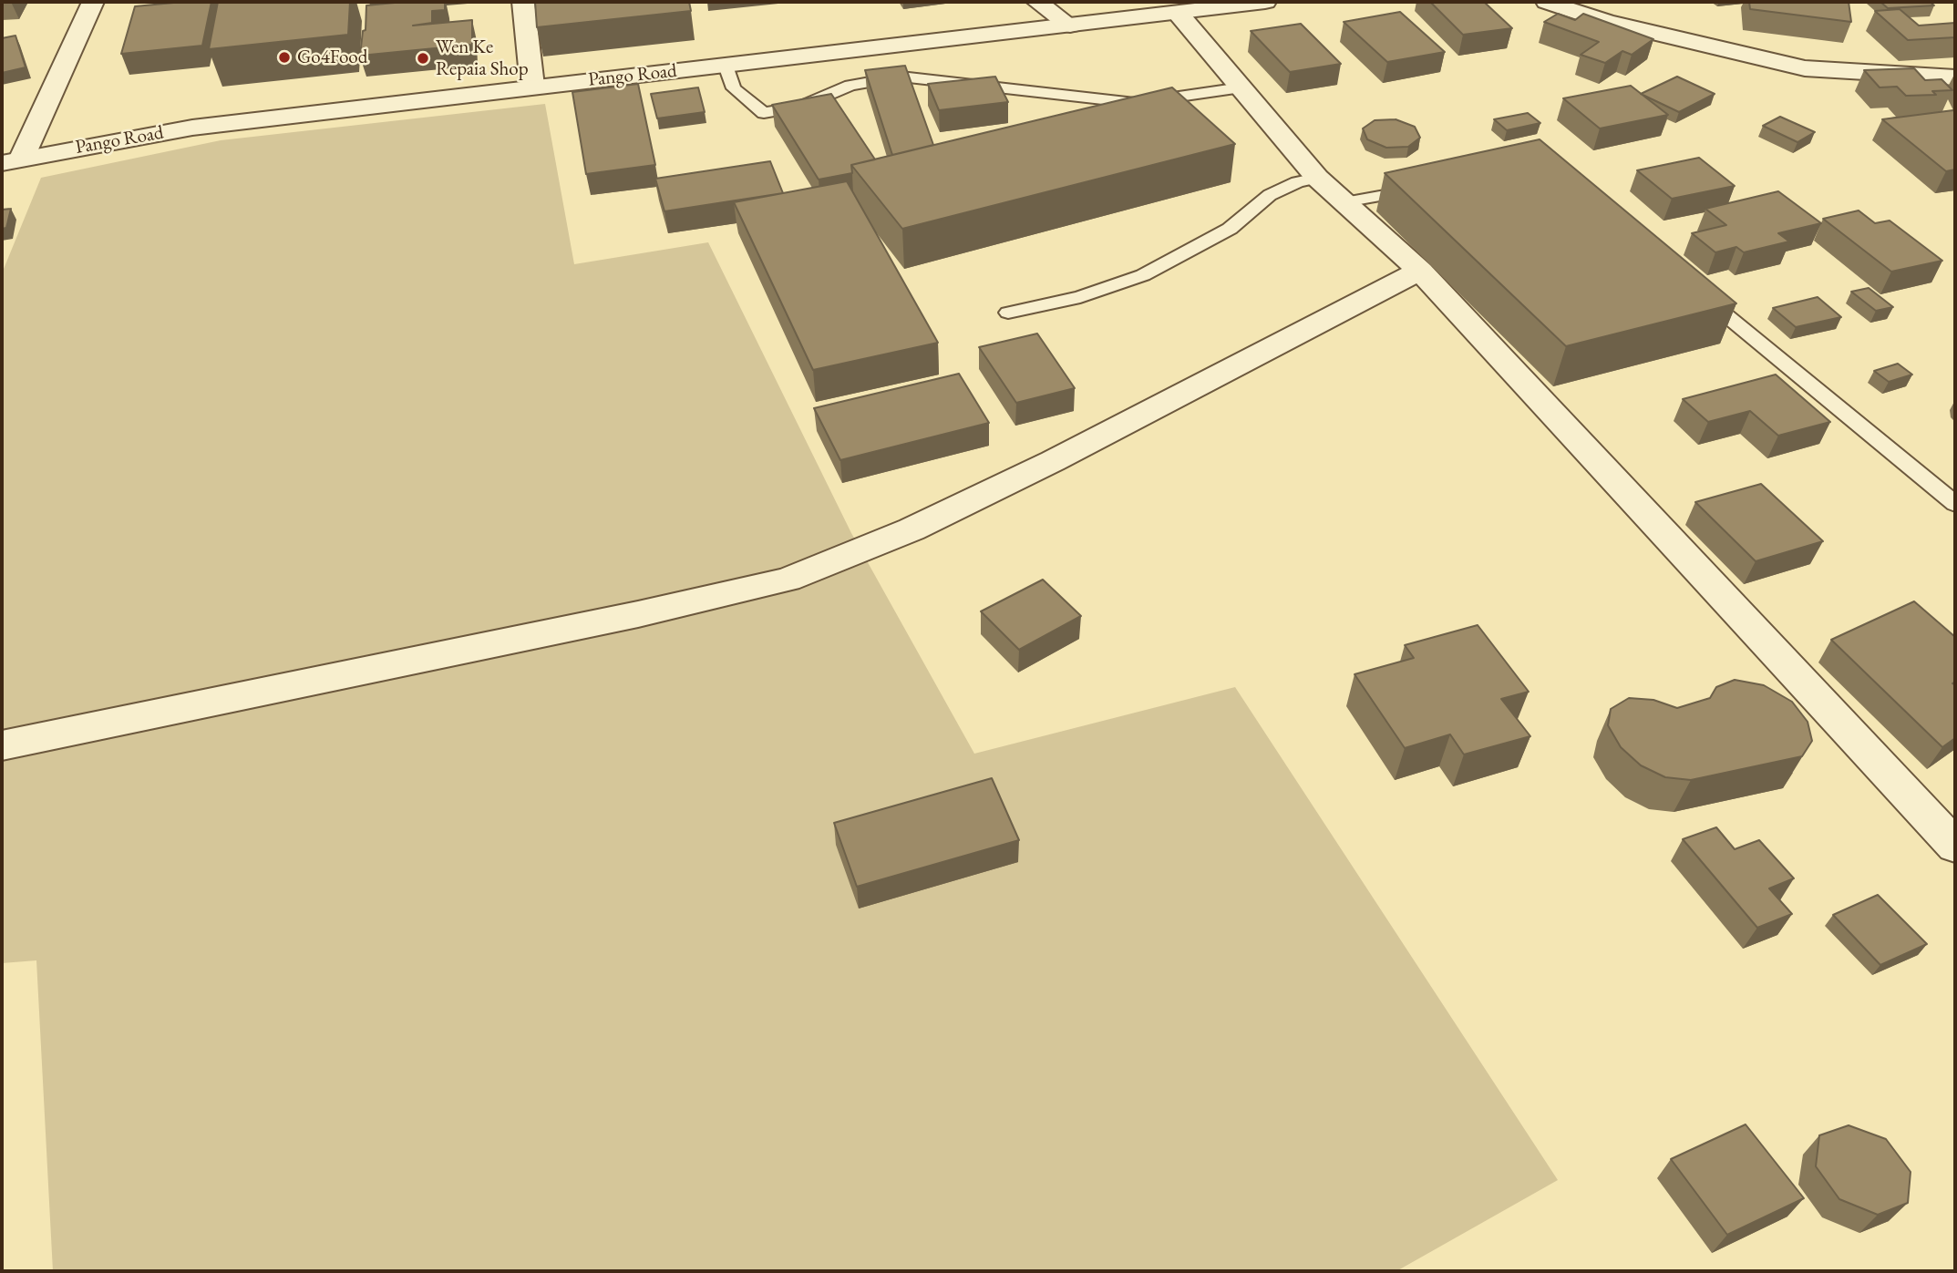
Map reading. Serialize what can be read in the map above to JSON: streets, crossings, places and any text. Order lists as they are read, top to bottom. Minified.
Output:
{"streets":{"street":["Pango Road"]},"places":["Go4Food","Wen Ke Repaia Shop"]}
